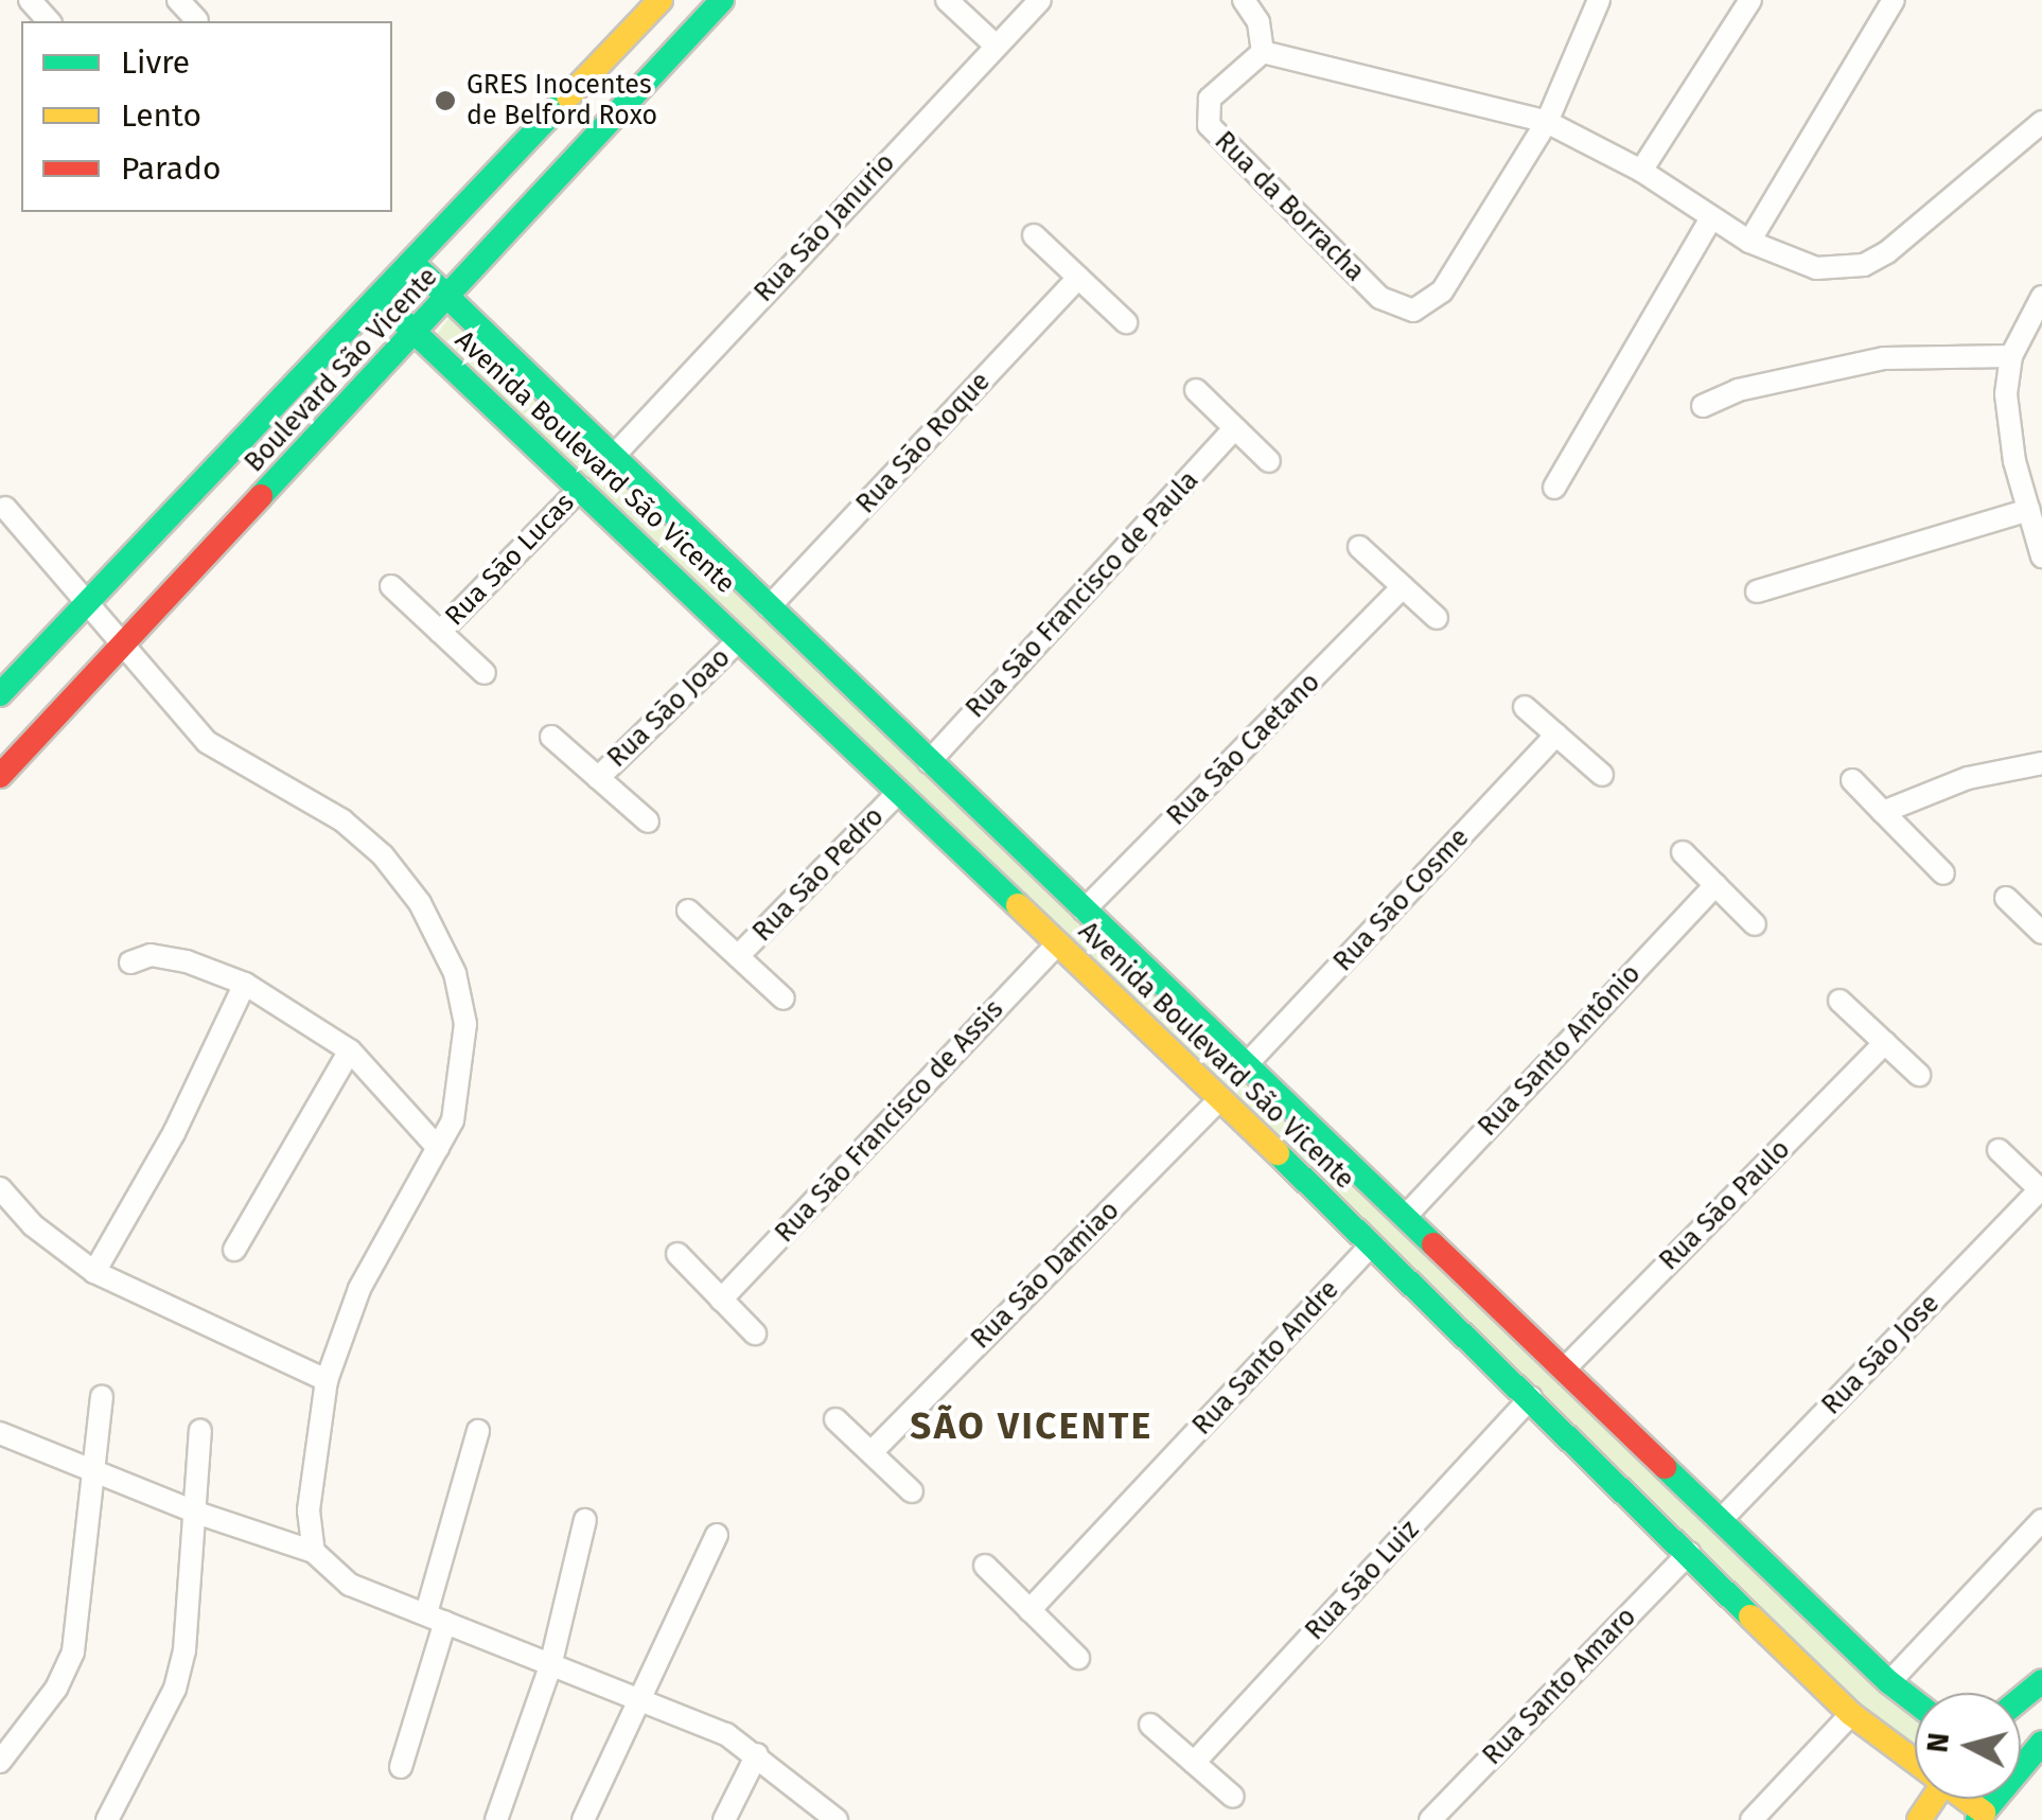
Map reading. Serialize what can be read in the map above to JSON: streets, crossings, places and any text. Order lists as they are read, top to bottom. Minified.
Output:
{"streets":{"street":["Rua da Borracha","Rua Sāo Janurio","Boulevard São Vicente","Rua Sāo Roque","Avenida Boulevard São Vicente","Rua Sāo Lucas","Rua Sāo Francisco de Paula","Rua Sāo Joao","Rua Sāo Caetano","Rua Sāo Pedro","Rua Sāo Cosme","Rua Santo Antônio","Rua Sāo Francisco de Assis","Rua Sāo Paulo","Rua Sāo Damiao","Rua Sāo Jose","Rua Santo Andre","Rua Sāo Luiz","Rua Santo Amaro"]},"crossings":[["Rua Sāo Janurio","Avenida Boulevard São Vicente"],["Boulevard São Vicente","Avenida Boulevard São Vicente"],["Rua Sāo Roque","Avenida Boulevard São Vicente"],["Avenida Boulevard São Vicente","Rua Sāo Lucas"],["Avenida Boulevard São Vicente","Rua Sāo Francisco de Paula"],["Avenida Boulevard São Vicente","Rua Sāo Joao"],["Avenida Boulevard São Vicente","Rua Sāo Caetano"],["Avenida Boulevard São Vicente","Rua Sāo Pedro"],["Avenida Boulevard São Vicente","Rua Sāo Cosme"],["Avenida Boulevard São Vicente","Rua Santo Antônio"],["Avenida Boulevard São Vicente","Rua Sāo Francisco de Assis"],["Avenida Boulevard São Vicente","Rua Sāo Paulo"],["Avenida Boulevard São Vicente","Rua Sāo Damiao"],["Avenida Boulevard São Vicente","Rua Sāo Jose"],["Avenida Boulevard São Vicente","Rua Santo Andre"],["Avenida Boulevard São Vicente","Rua Sāo Luiz"],["Avenida Boulevard São Vicente","Rua Santo Amaro"]],"districts":["SÃO VICENTE"],"places":["GRES Inocentes de Belford Roxo"],"legend":["Livre","Lento","Parado"],"north":"left"}
